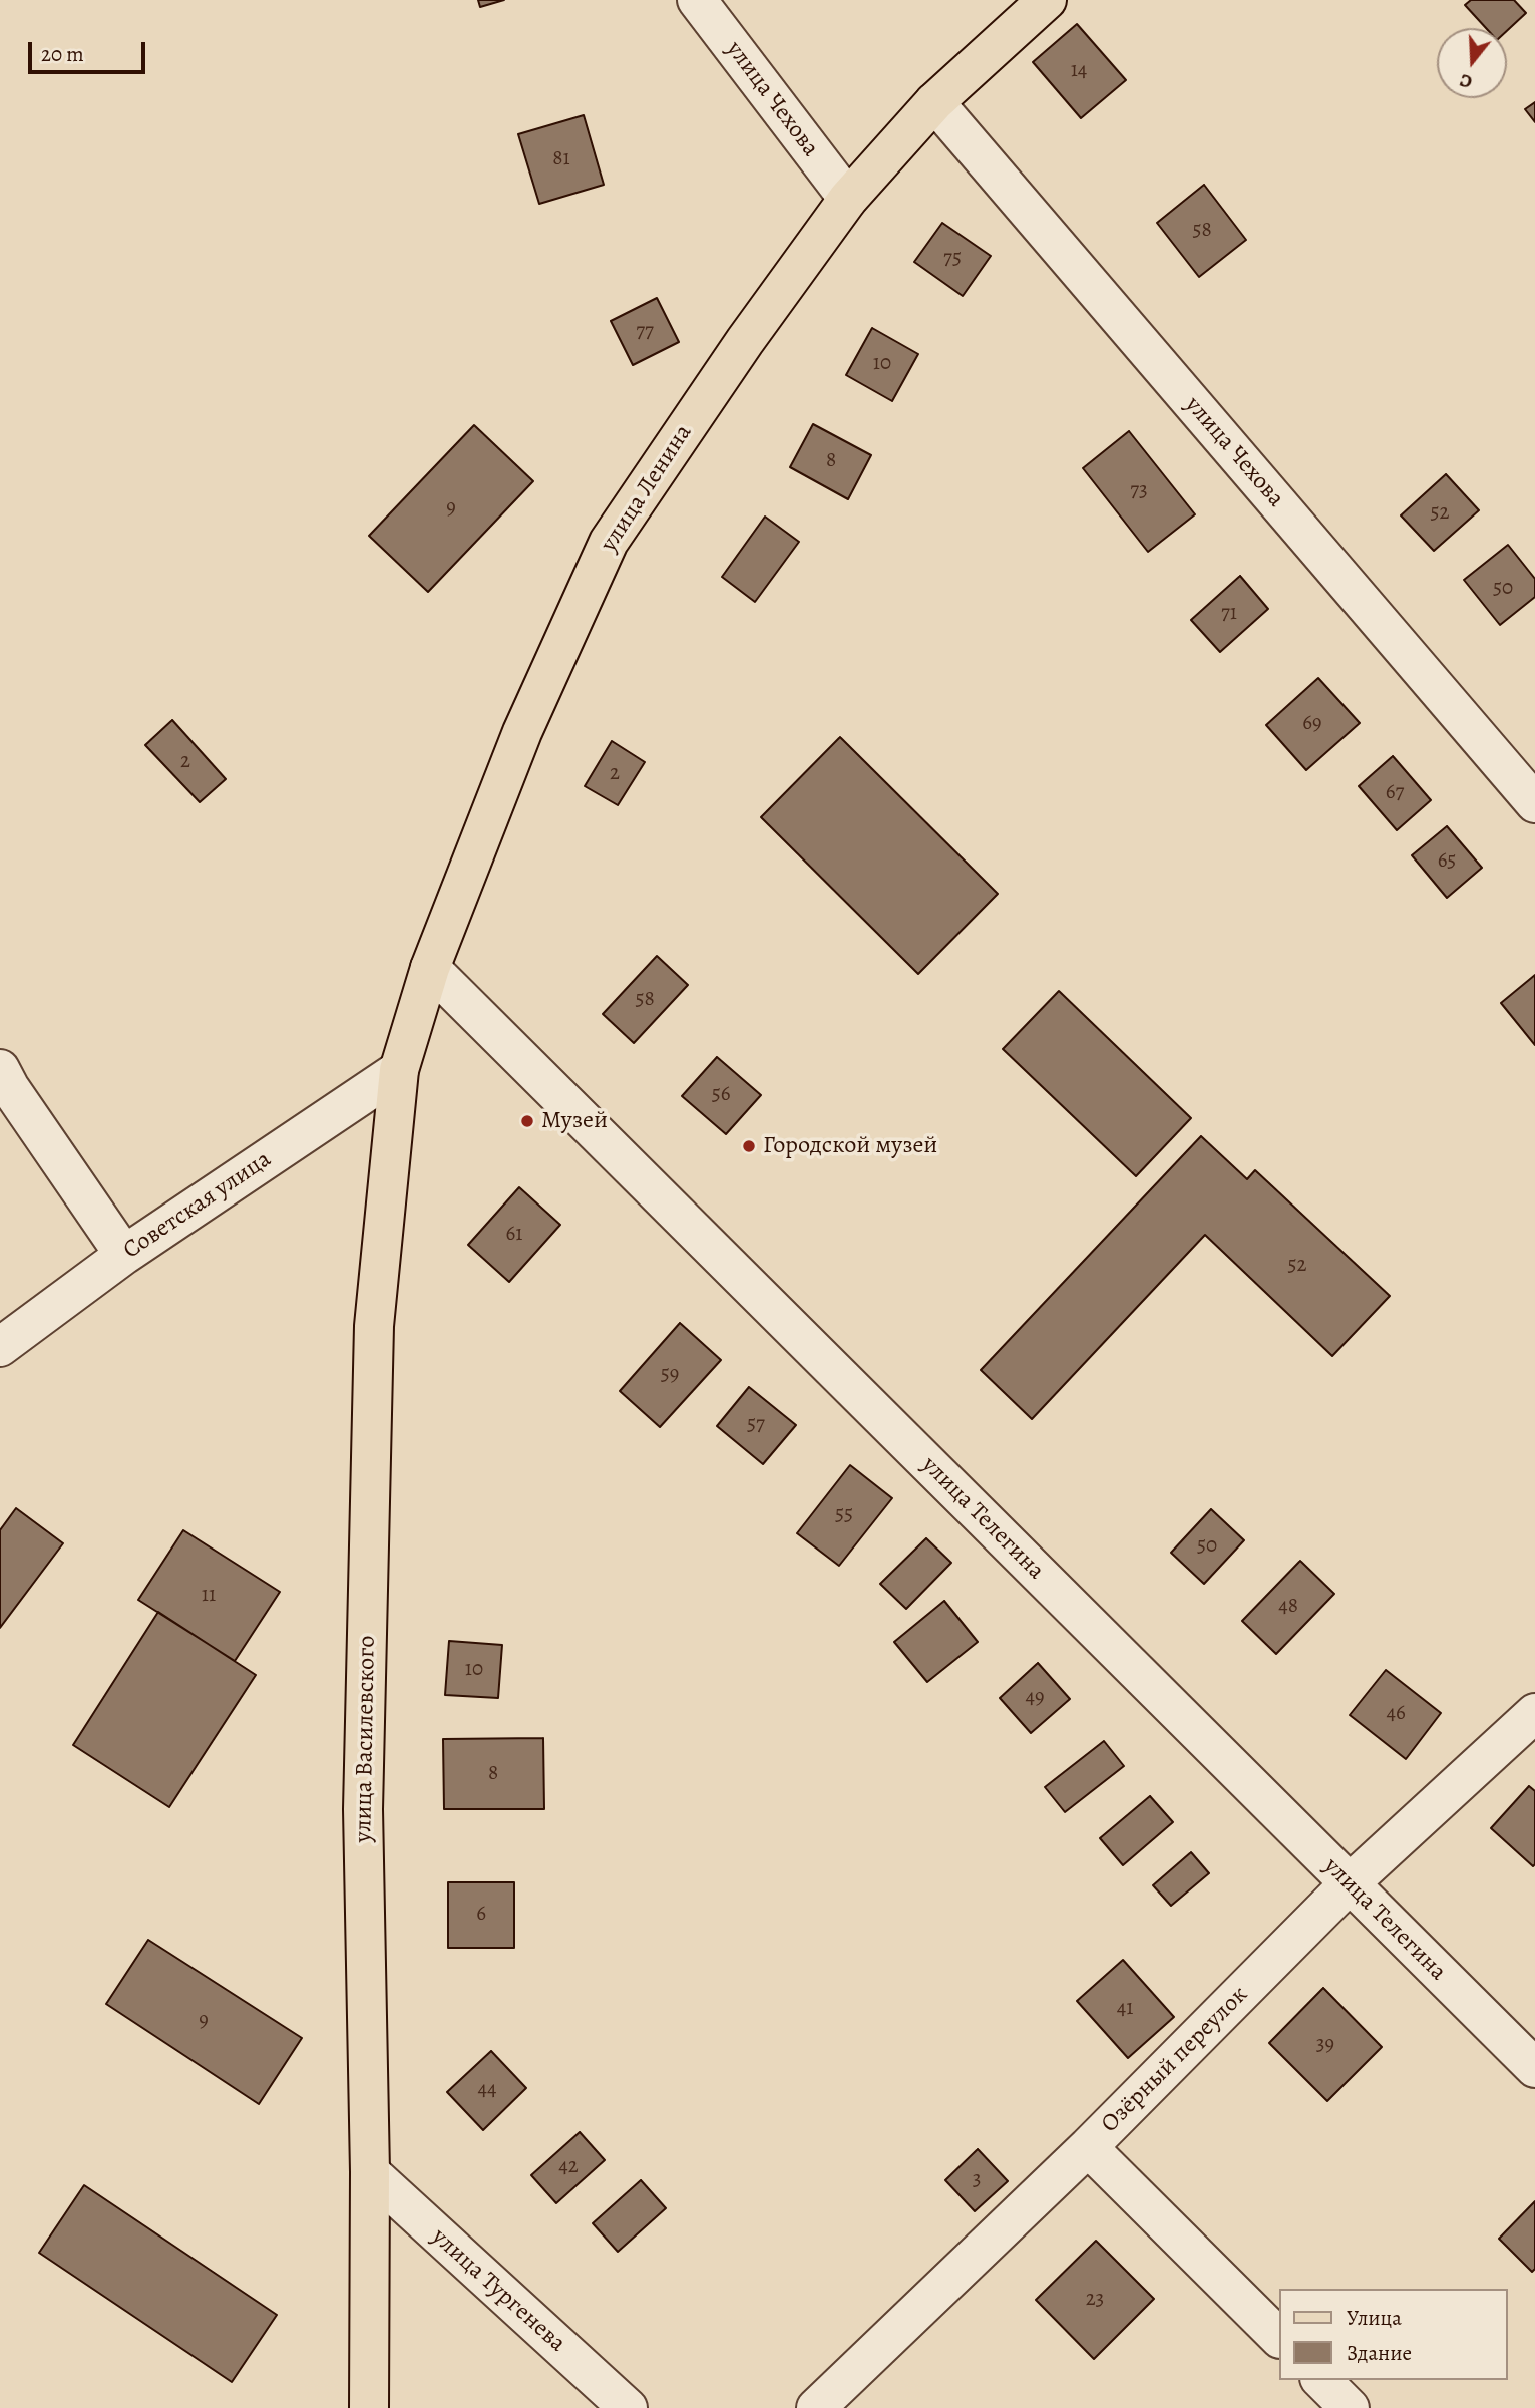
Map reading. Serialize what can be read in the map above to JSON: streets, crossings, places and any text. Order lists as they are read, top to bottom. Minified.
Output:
{"streets":{"main road":["улица Ленина","улица Василевского"],"street":["улица Чехова","Советская улица","улица Телегина","Озёрный переулок","улица Тургенева"]},"crossings":[["улица Чехова","улица Ленина"],["улица Ленина","Советская улица"],["улица Ленина","улица Телегина"],["улица Ленина","улица Василевского"],["Советская улица","улица Василевского"],["улица Телегина","Озёрный переулок"],["улица Василевского","улица Тургенева"]],"places":["Музей","Городской музей"],"house_numbers":["14","81","58","75","77","10","8","73","9","52","50","71","69","2","2","67","65","58","56","61","52","59","57","55","50","11","48","10","49","46","8","6","41","9","39","44","42","3","23"],"legend":["Улица","Здание"],"scale_bar":"20 m","north":"bottom"}
